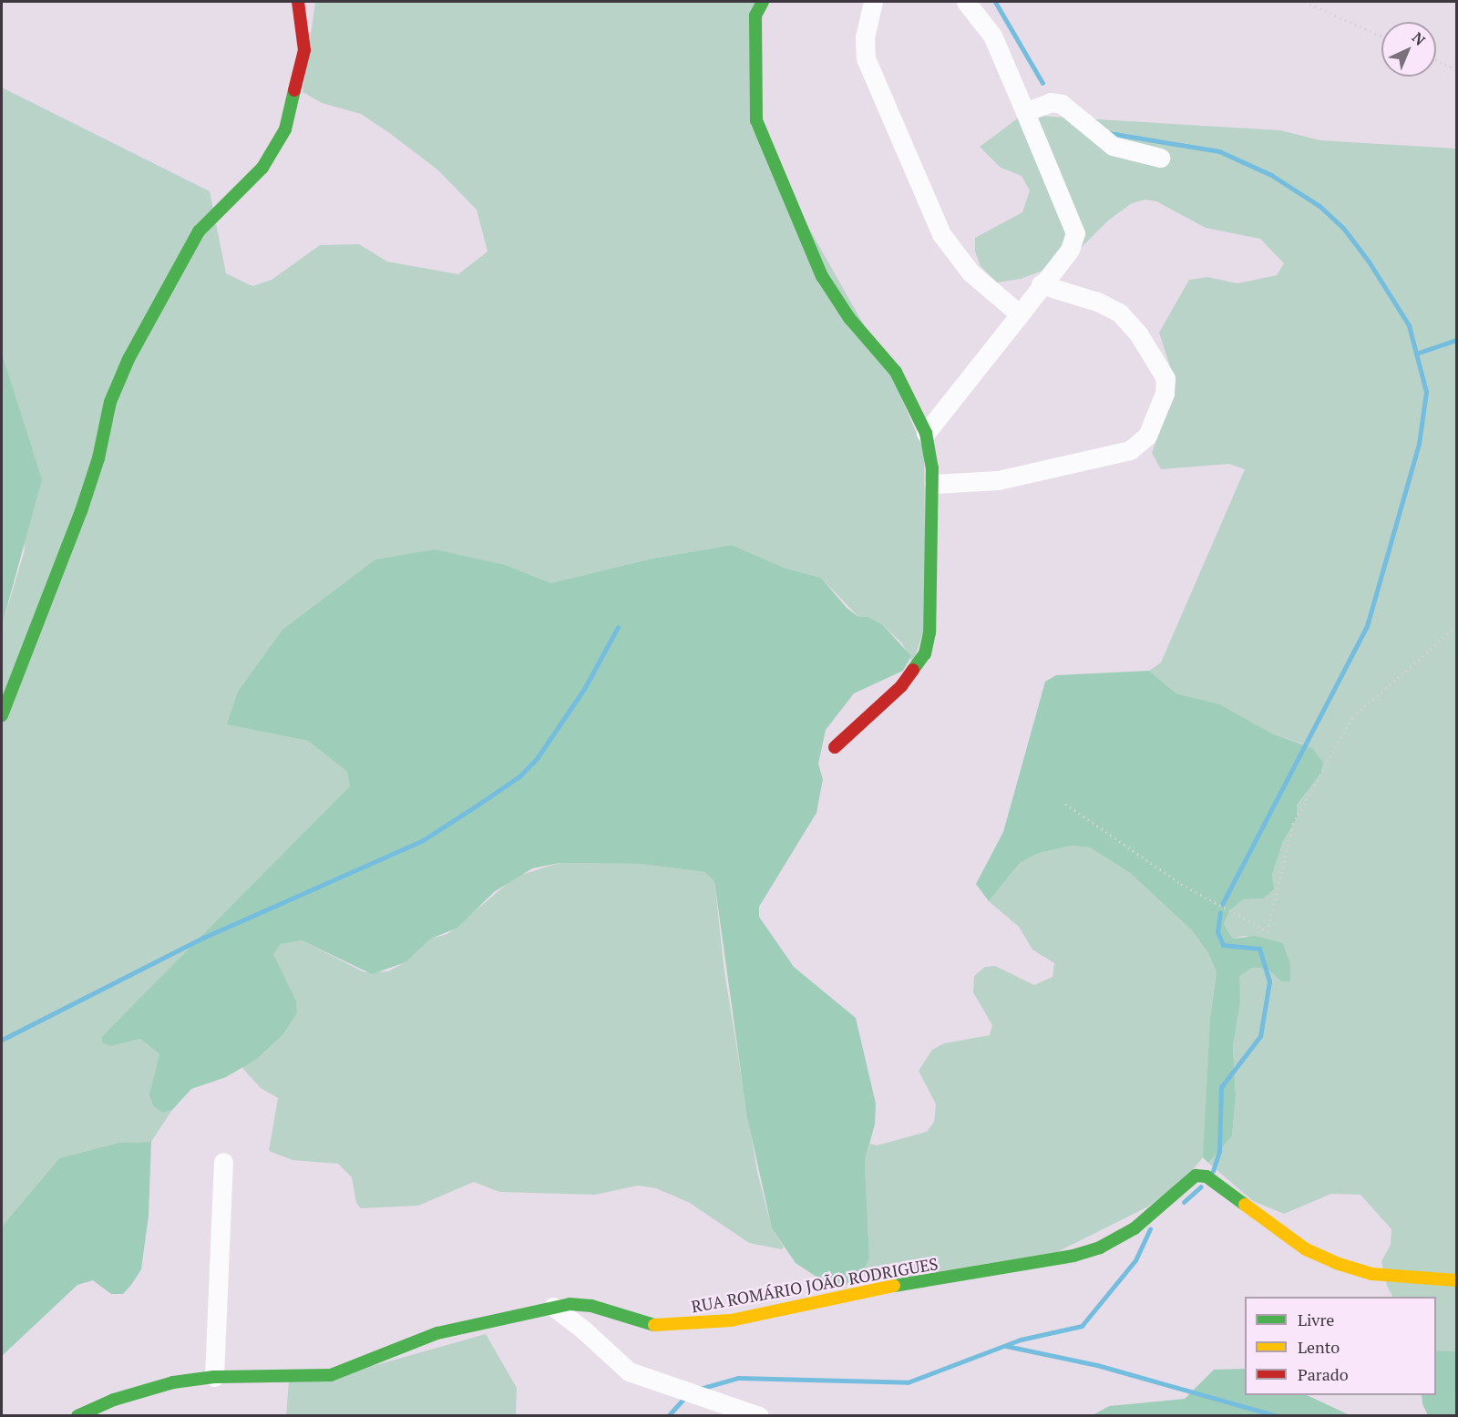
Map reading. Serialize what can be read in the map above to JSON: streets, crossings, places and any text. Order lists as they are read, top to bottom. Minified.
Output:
{"streets":{"street":["RUA ROMÁRIO JOÃO RODRIGUES"]},"legend":["Livre","Lento","Parado"],"north":"top right"}
